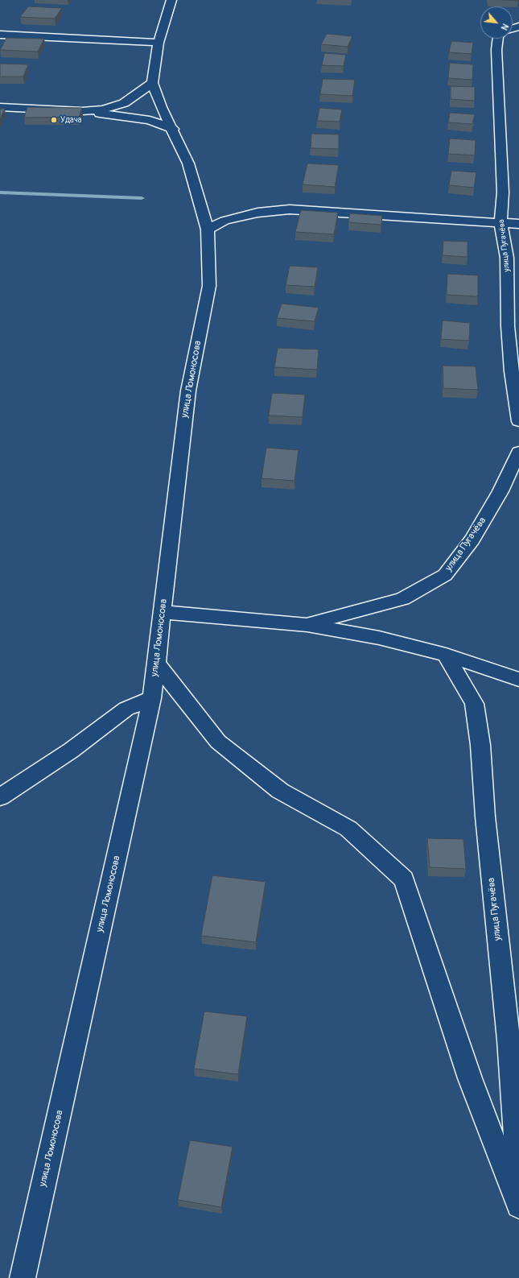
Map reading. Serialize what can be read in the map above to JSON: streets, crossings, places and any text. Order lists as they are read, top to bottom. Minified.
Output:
{"streets":{"street":["улица Пугачёва","улица Ломоносова"]},"places":["Удача"],"north":"bottom right"}
